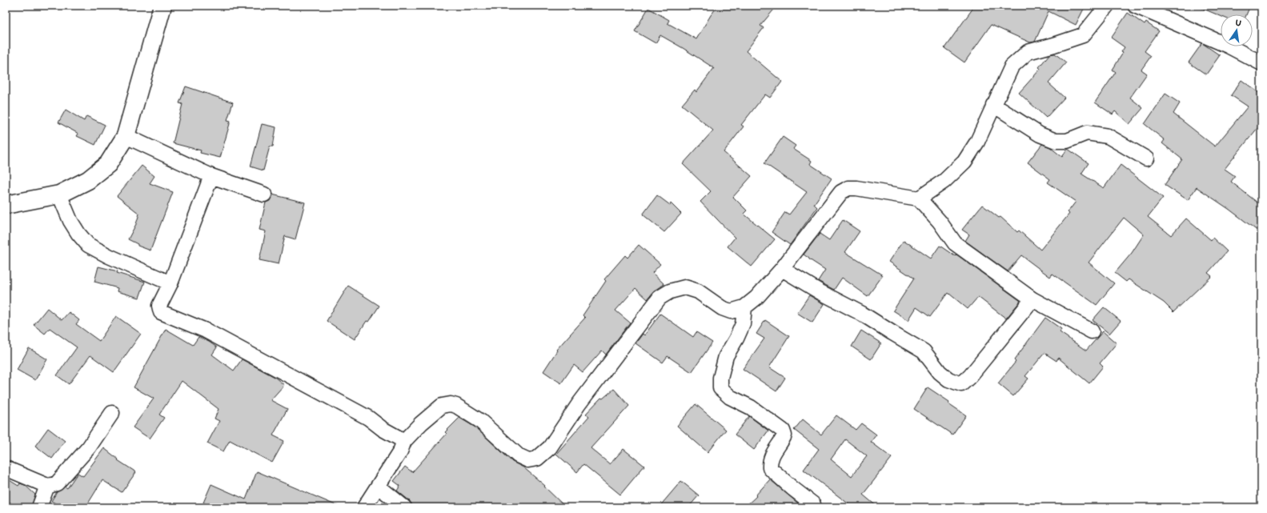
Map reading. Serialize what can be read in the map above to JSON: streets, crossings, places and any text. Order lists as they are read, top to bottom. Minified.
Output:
{"north":"top"}
